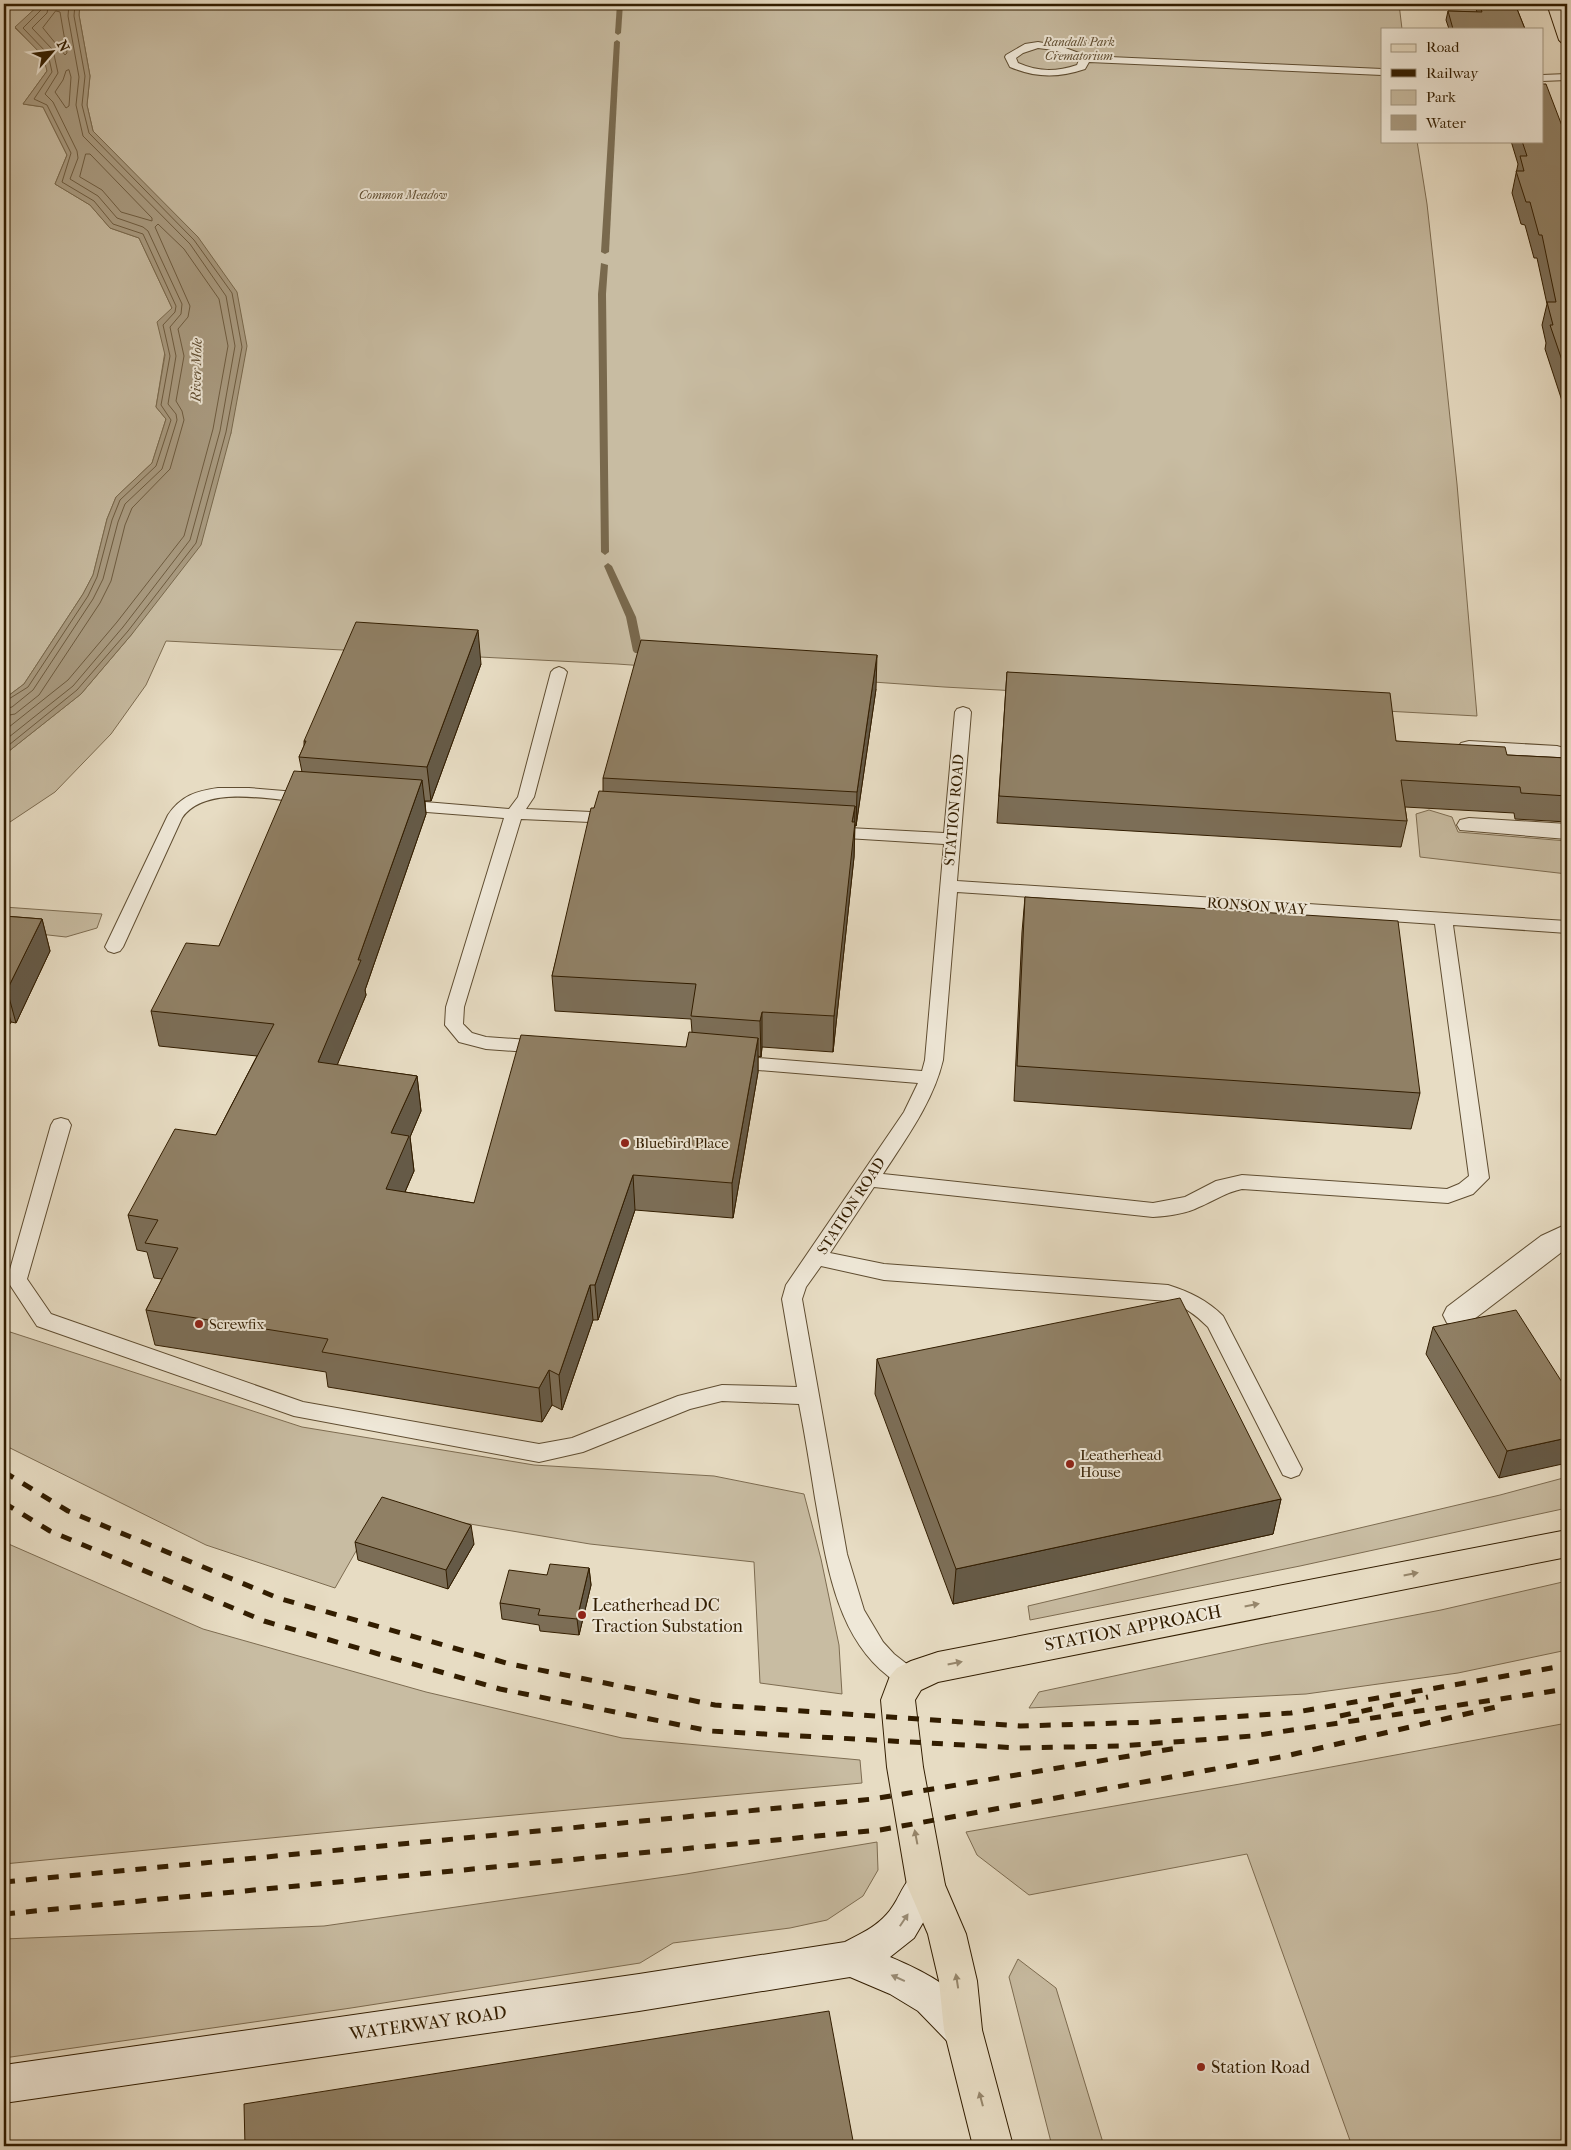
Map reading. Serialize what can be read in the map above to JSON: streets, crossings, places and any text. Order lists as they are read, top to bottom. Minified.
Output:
{"streets":{"main road":["STATION APPROACH","WATERWAY ROAD"],"lane":["STATION ROAD","RONSON WAY"]},"crossings":[["STATION ROAD","RONSON WAY"],["STATION ROAD","STATION APPROACH"]],"one_way":["STATION APPROACH"],"water":["River Mole"],"parks":["Randalls Park Crematorium","Common Meadow"],"places":["Bluebird Place","Screwfix","Leatherhead House","Leatherhead DC Traction Substation","Station Road"],"legend":["Road","Railway","Park","Water"],"north":"top right"}
